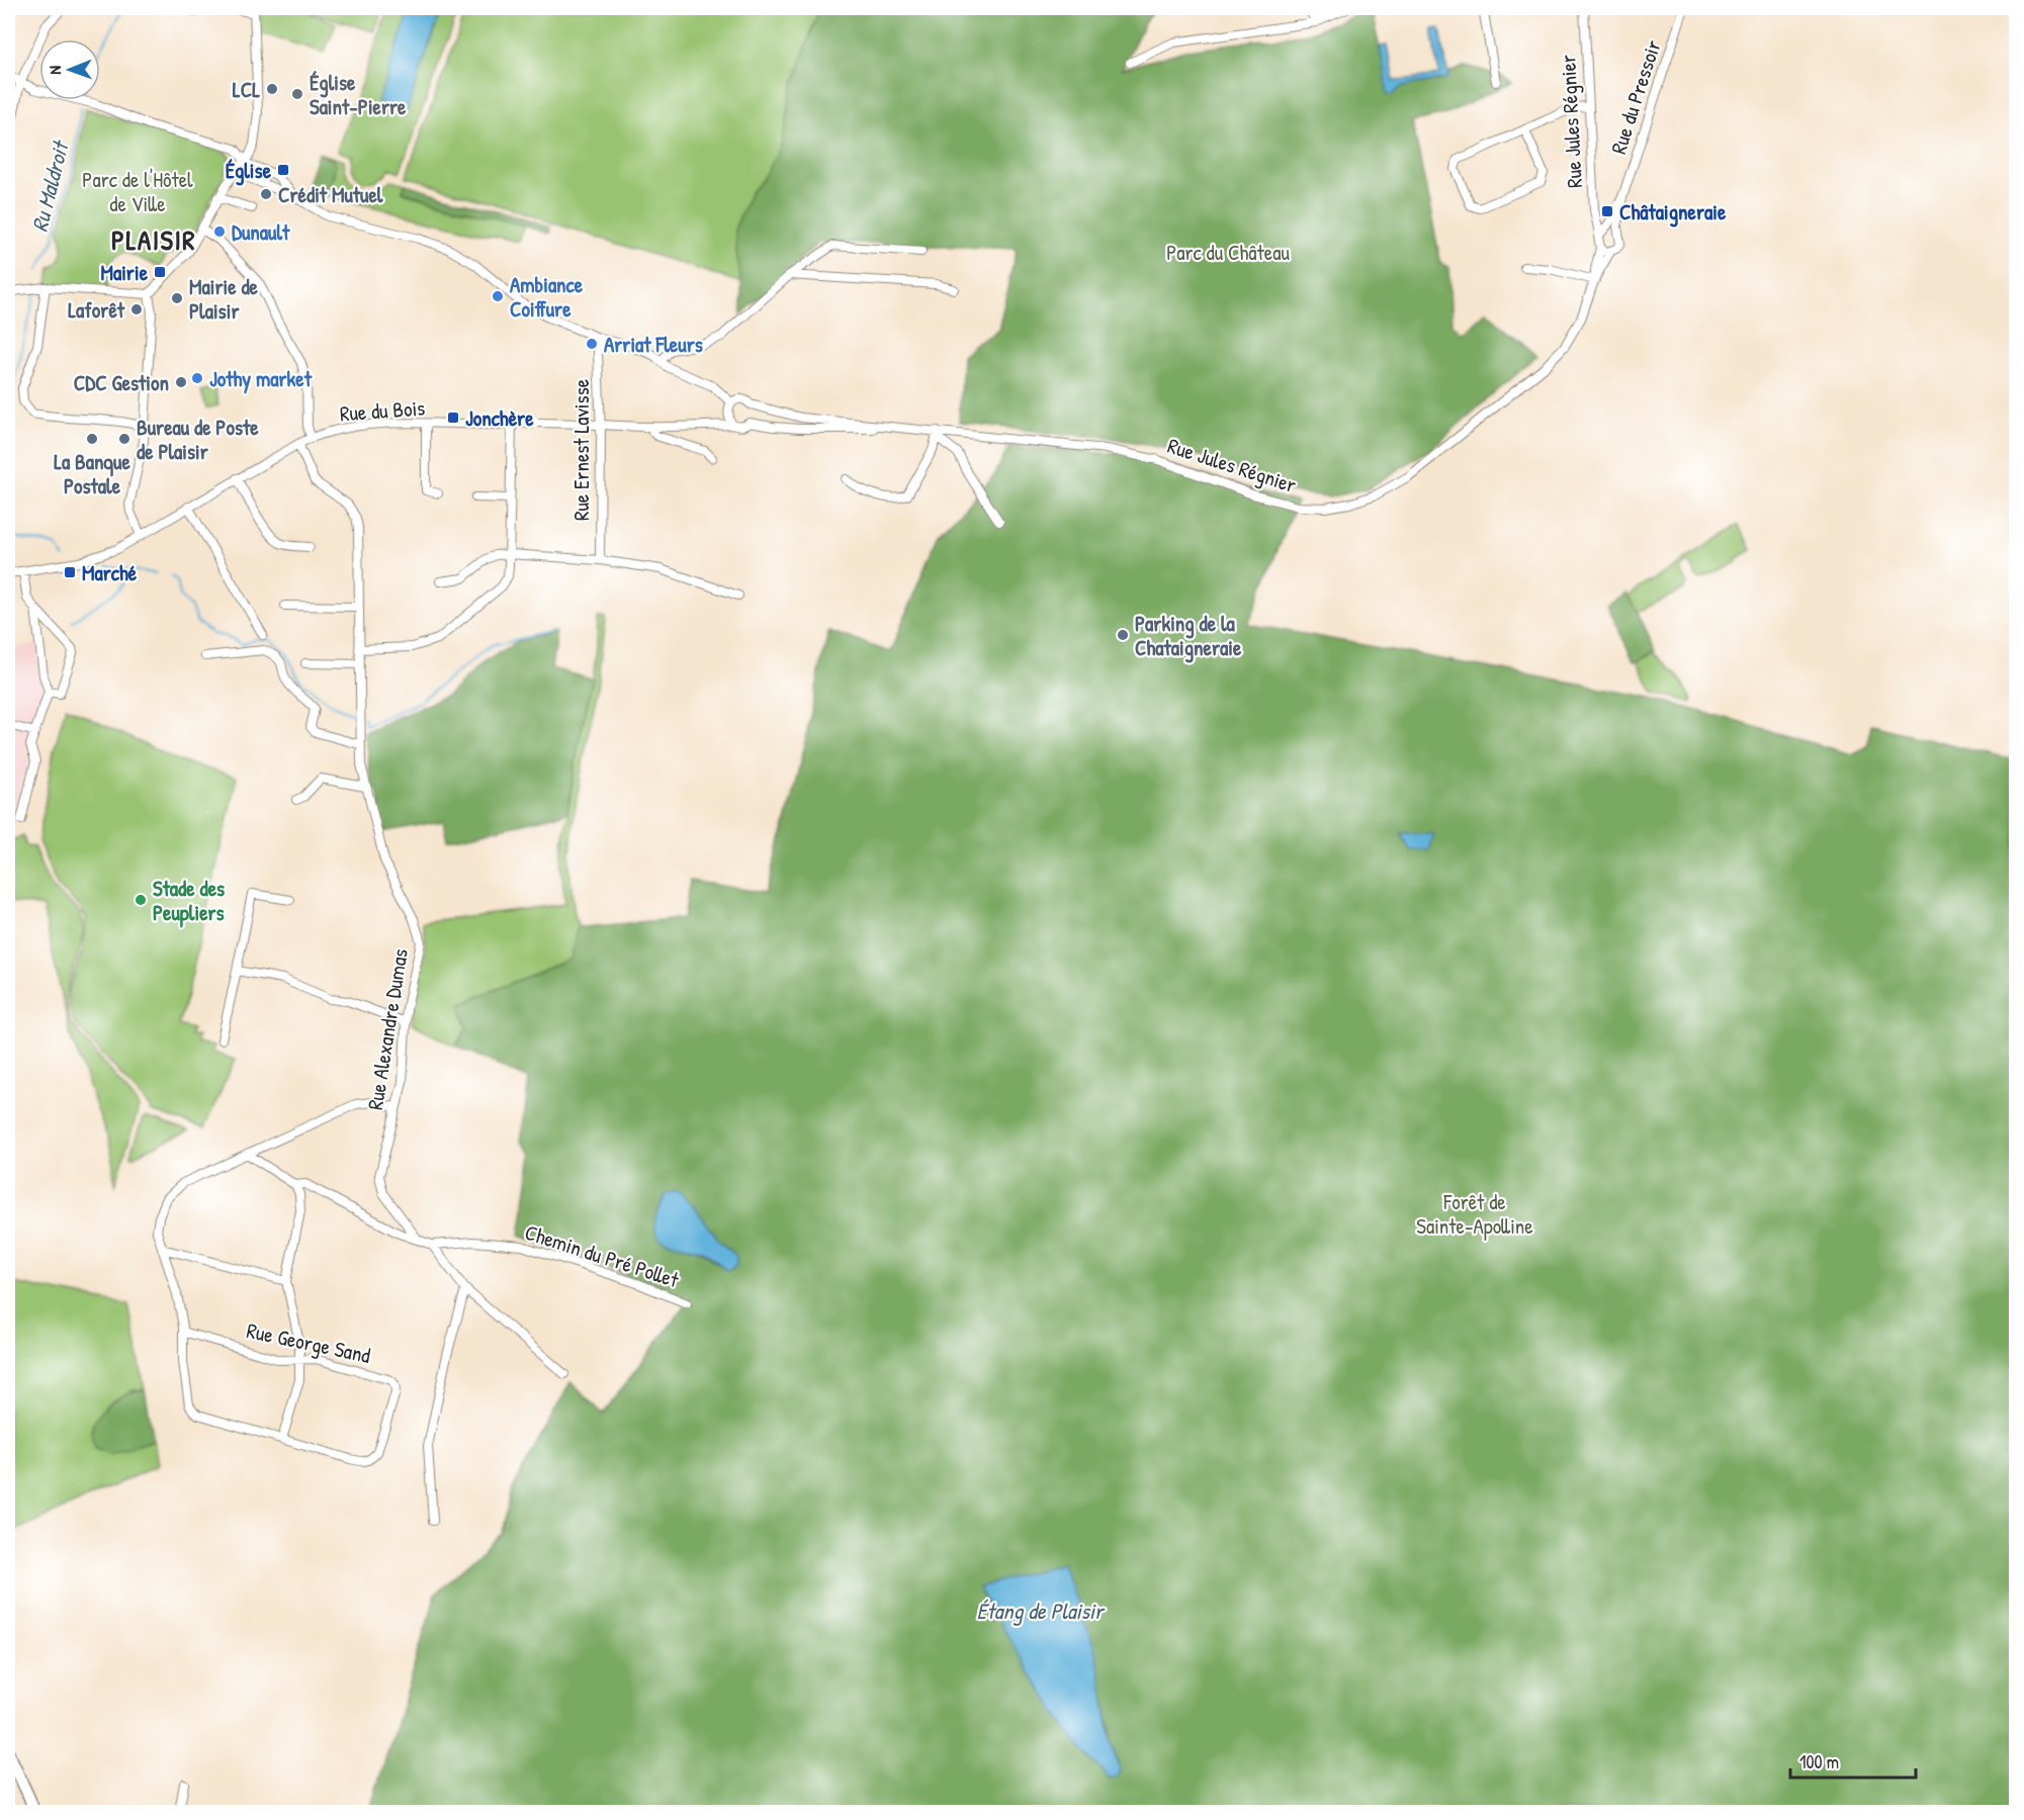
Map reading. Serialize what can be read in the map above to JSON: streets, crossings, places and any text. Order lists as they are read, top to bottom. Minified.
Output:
{"streets":{"street":["Rue du Pressoir","Rue Jules Régnier","Rue du Bois","Rue Ernest Lavisse","Rue Alexandre Dumas","Chemin du Pré Pollet","Rue George Sand"]},"crossings":[["Rue du Pressoir","Rue Jules Régnier"],["Rue Jules Régnier","Rue du Bois"],["Rue du Bois","Rue Ernest Lavisse"],["Rue du Bois","Rue Alexandre Dumas"]],"districts":["PLAISIR"],"water":["Ru Maldroit","Étang de Plaisir"],"parks":["Parc de l'Hôtel de Ville","Parc du Château","Forêt de Sainte-Apolline"],"places":{"other":["LCL","Église Saint-Pierre","Crédit Mutuel","Dunault","Ambiance Coiffure","Mairie de Plaisir","Laforêt","Arriat Fleurs","Jothy market","CDC Gestion","La Banque Postale","Bureau de Poste de Plaisir","Parking de la Chataigneraie","Stade des Peupliers"],"transit":["Église","Châtaigneraie","Mairie","Jonchère","Marché"]},"scale_bar":"100 m","north":"left"}
